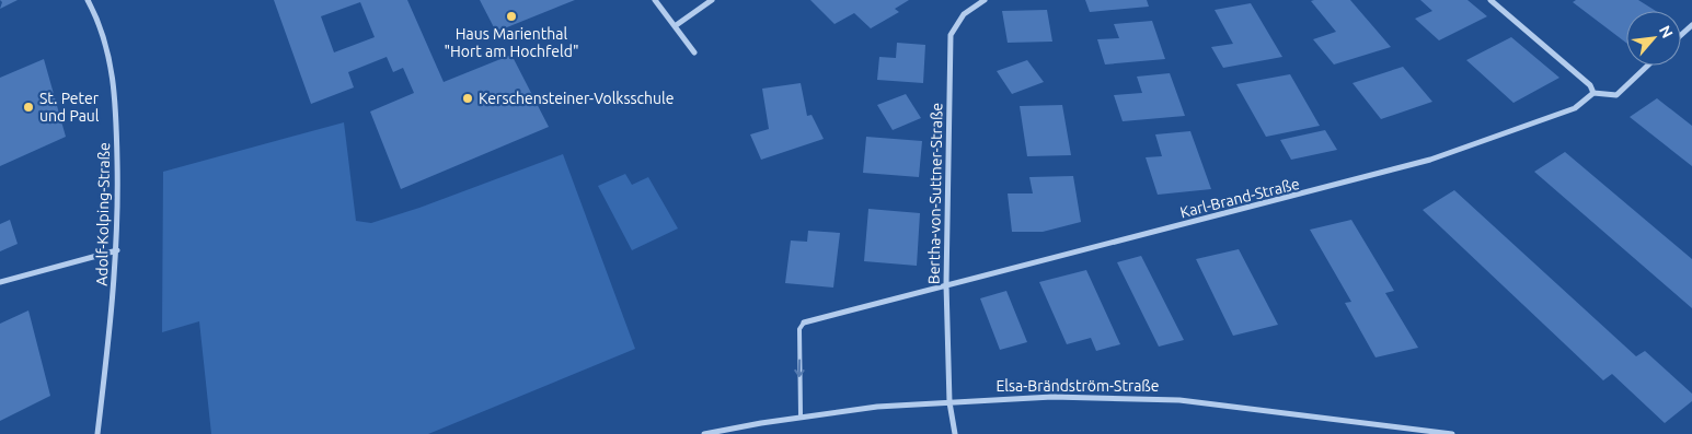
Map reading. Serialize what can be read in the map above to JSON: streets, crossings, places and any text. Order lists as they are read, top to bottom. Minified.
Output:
{"streets":{"street":["Bertha-von-Suttner-Straße","Karl-Brand-Straße","Adolf-Kolping-Straße","Elsa-Brändström-Straße"]},"crossings":[["Bertha-von-Suttner-Straße","Karl-Brand-Straße"],["Bertha-von-Suttner-Straße","Elsa-Brändström-Straße"]],"places":["Haus Marienthal \"Hort am Hochfeld\"","Kerschensteiner-Volksschule","St. Peter und Paul"],"north":"top right"}
